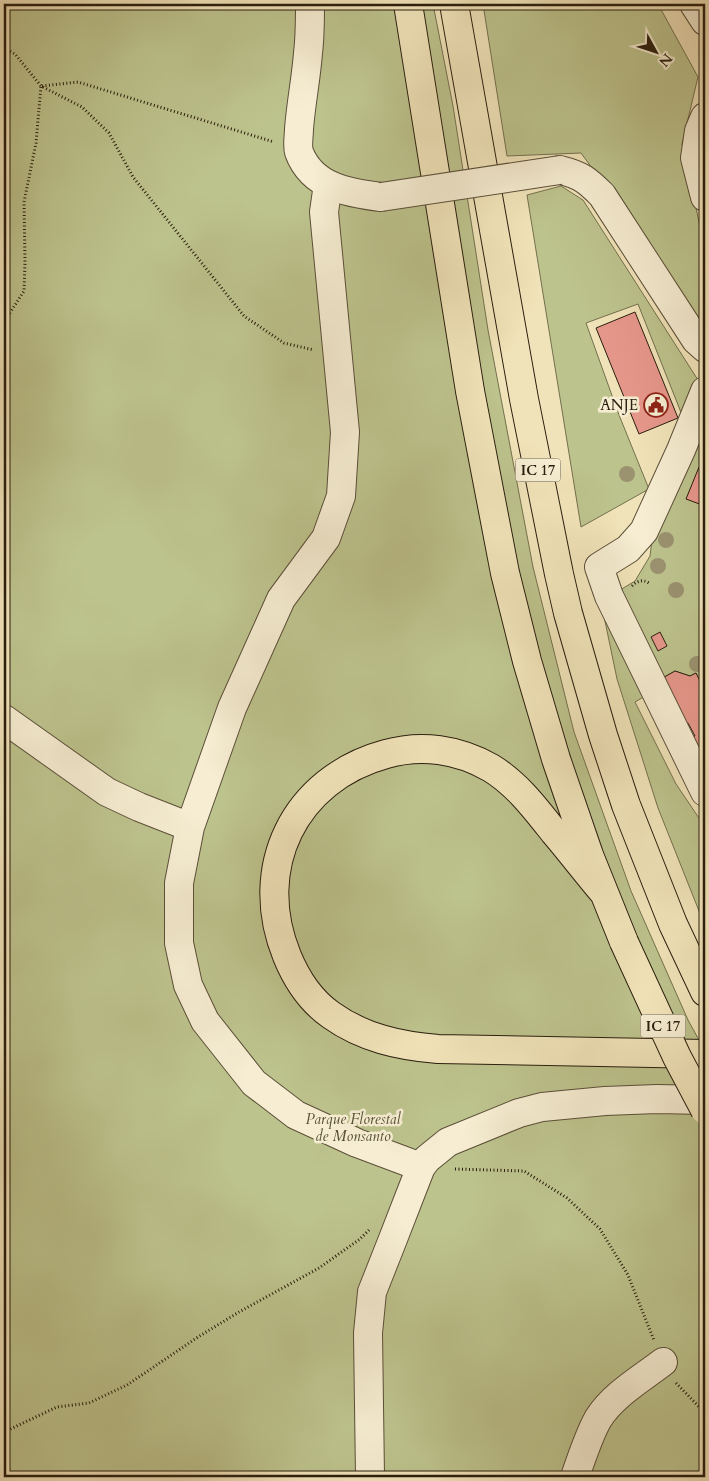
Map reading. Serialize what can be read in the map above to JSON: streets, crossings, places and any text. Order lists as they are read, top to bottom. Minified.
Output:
{"streets":{"highway":["IC 17"]},"parks":["Parque Florestal de Monsanto"],"places":{"public building":["ANJE"]},"north":"bottom right"}
